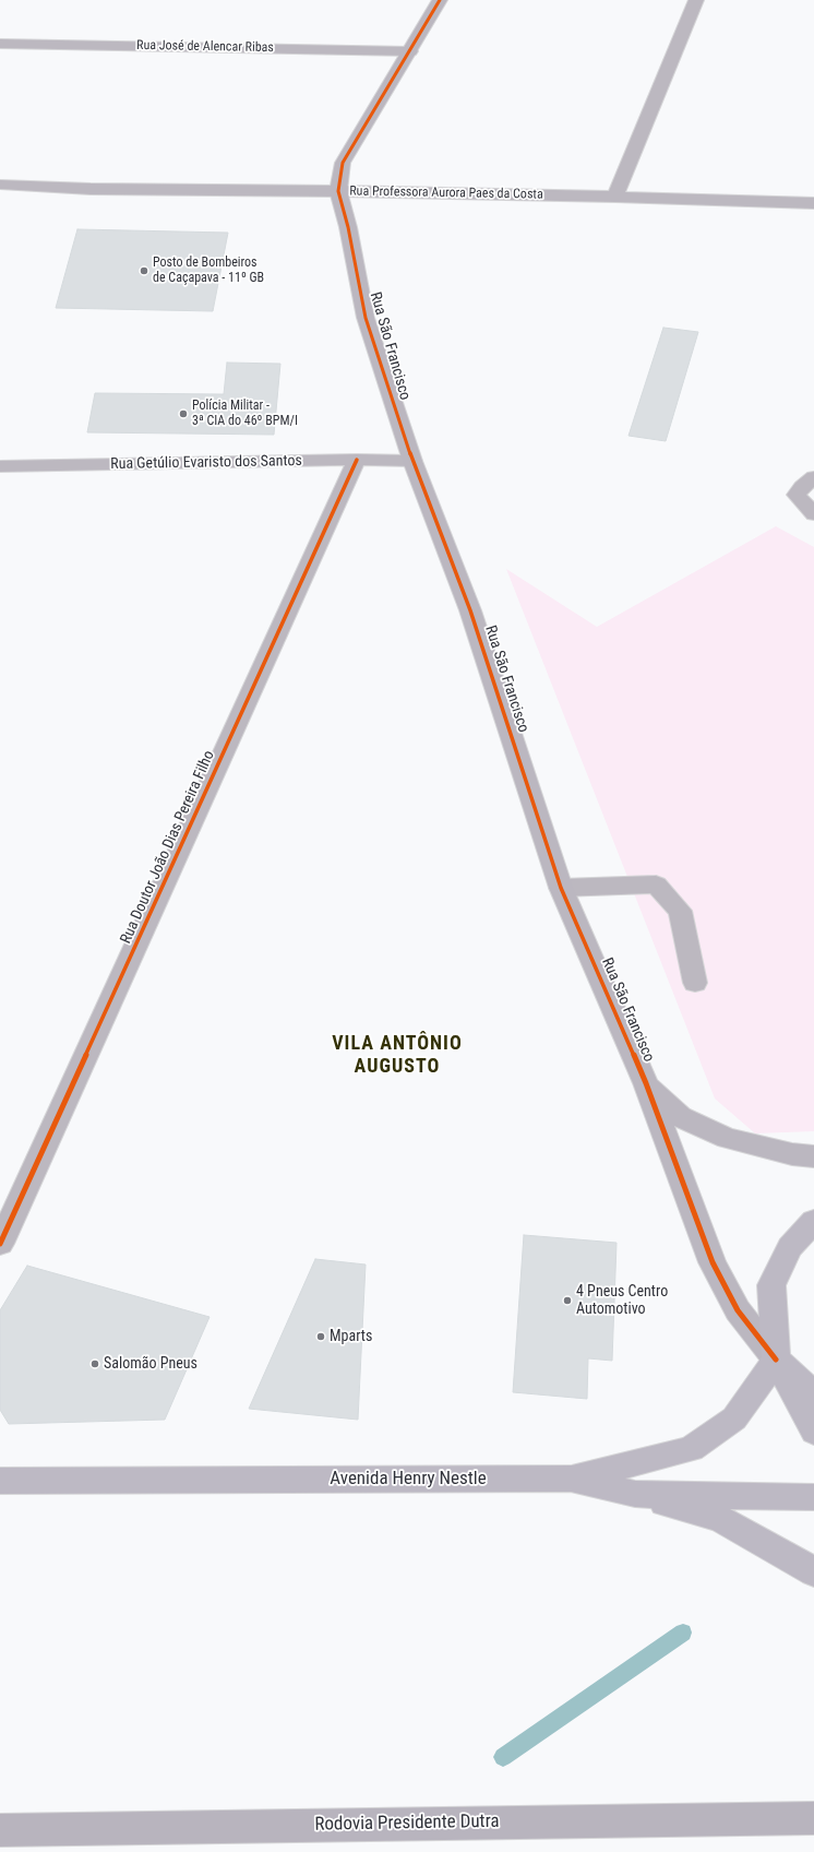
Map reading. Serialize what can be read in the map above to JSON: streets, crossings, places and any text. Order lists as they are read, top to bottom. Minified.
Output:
{"streets":{"highway":["Rodovia Presidente Dutra"],"main road":["Avenida Henry Nestle"],"street":["Rua José de Alencar Ribas","Rua Professora Aurora Paes da Costa","Rua São Francisco","Rua Getúlio Evaristo dos Santos","Rua Doutor João Dias Pereira Filho"]},"crossings":[["Rua José de Alencar Ribas","Rua São Francisco"],["Rua Professora Aurora Paes da Costa","Rua São Francisco"],["Rua São Francisco","Rua Getúlio Evaristo dos Santos"],["Rua Getúlio Evaristo dos Santos","Rua Doutor João Dias Pereira Filho"]],"districts":["VILA ANTÔNIO AUGUSTO"],"places":["Posto de Bombeiros de Caçapava - 11º GB","Polícia Militar - 3ª CIA do 46º BPM/I","4 Pneus Centro Automotivo","Mparts","Salomão Pneus"]}
